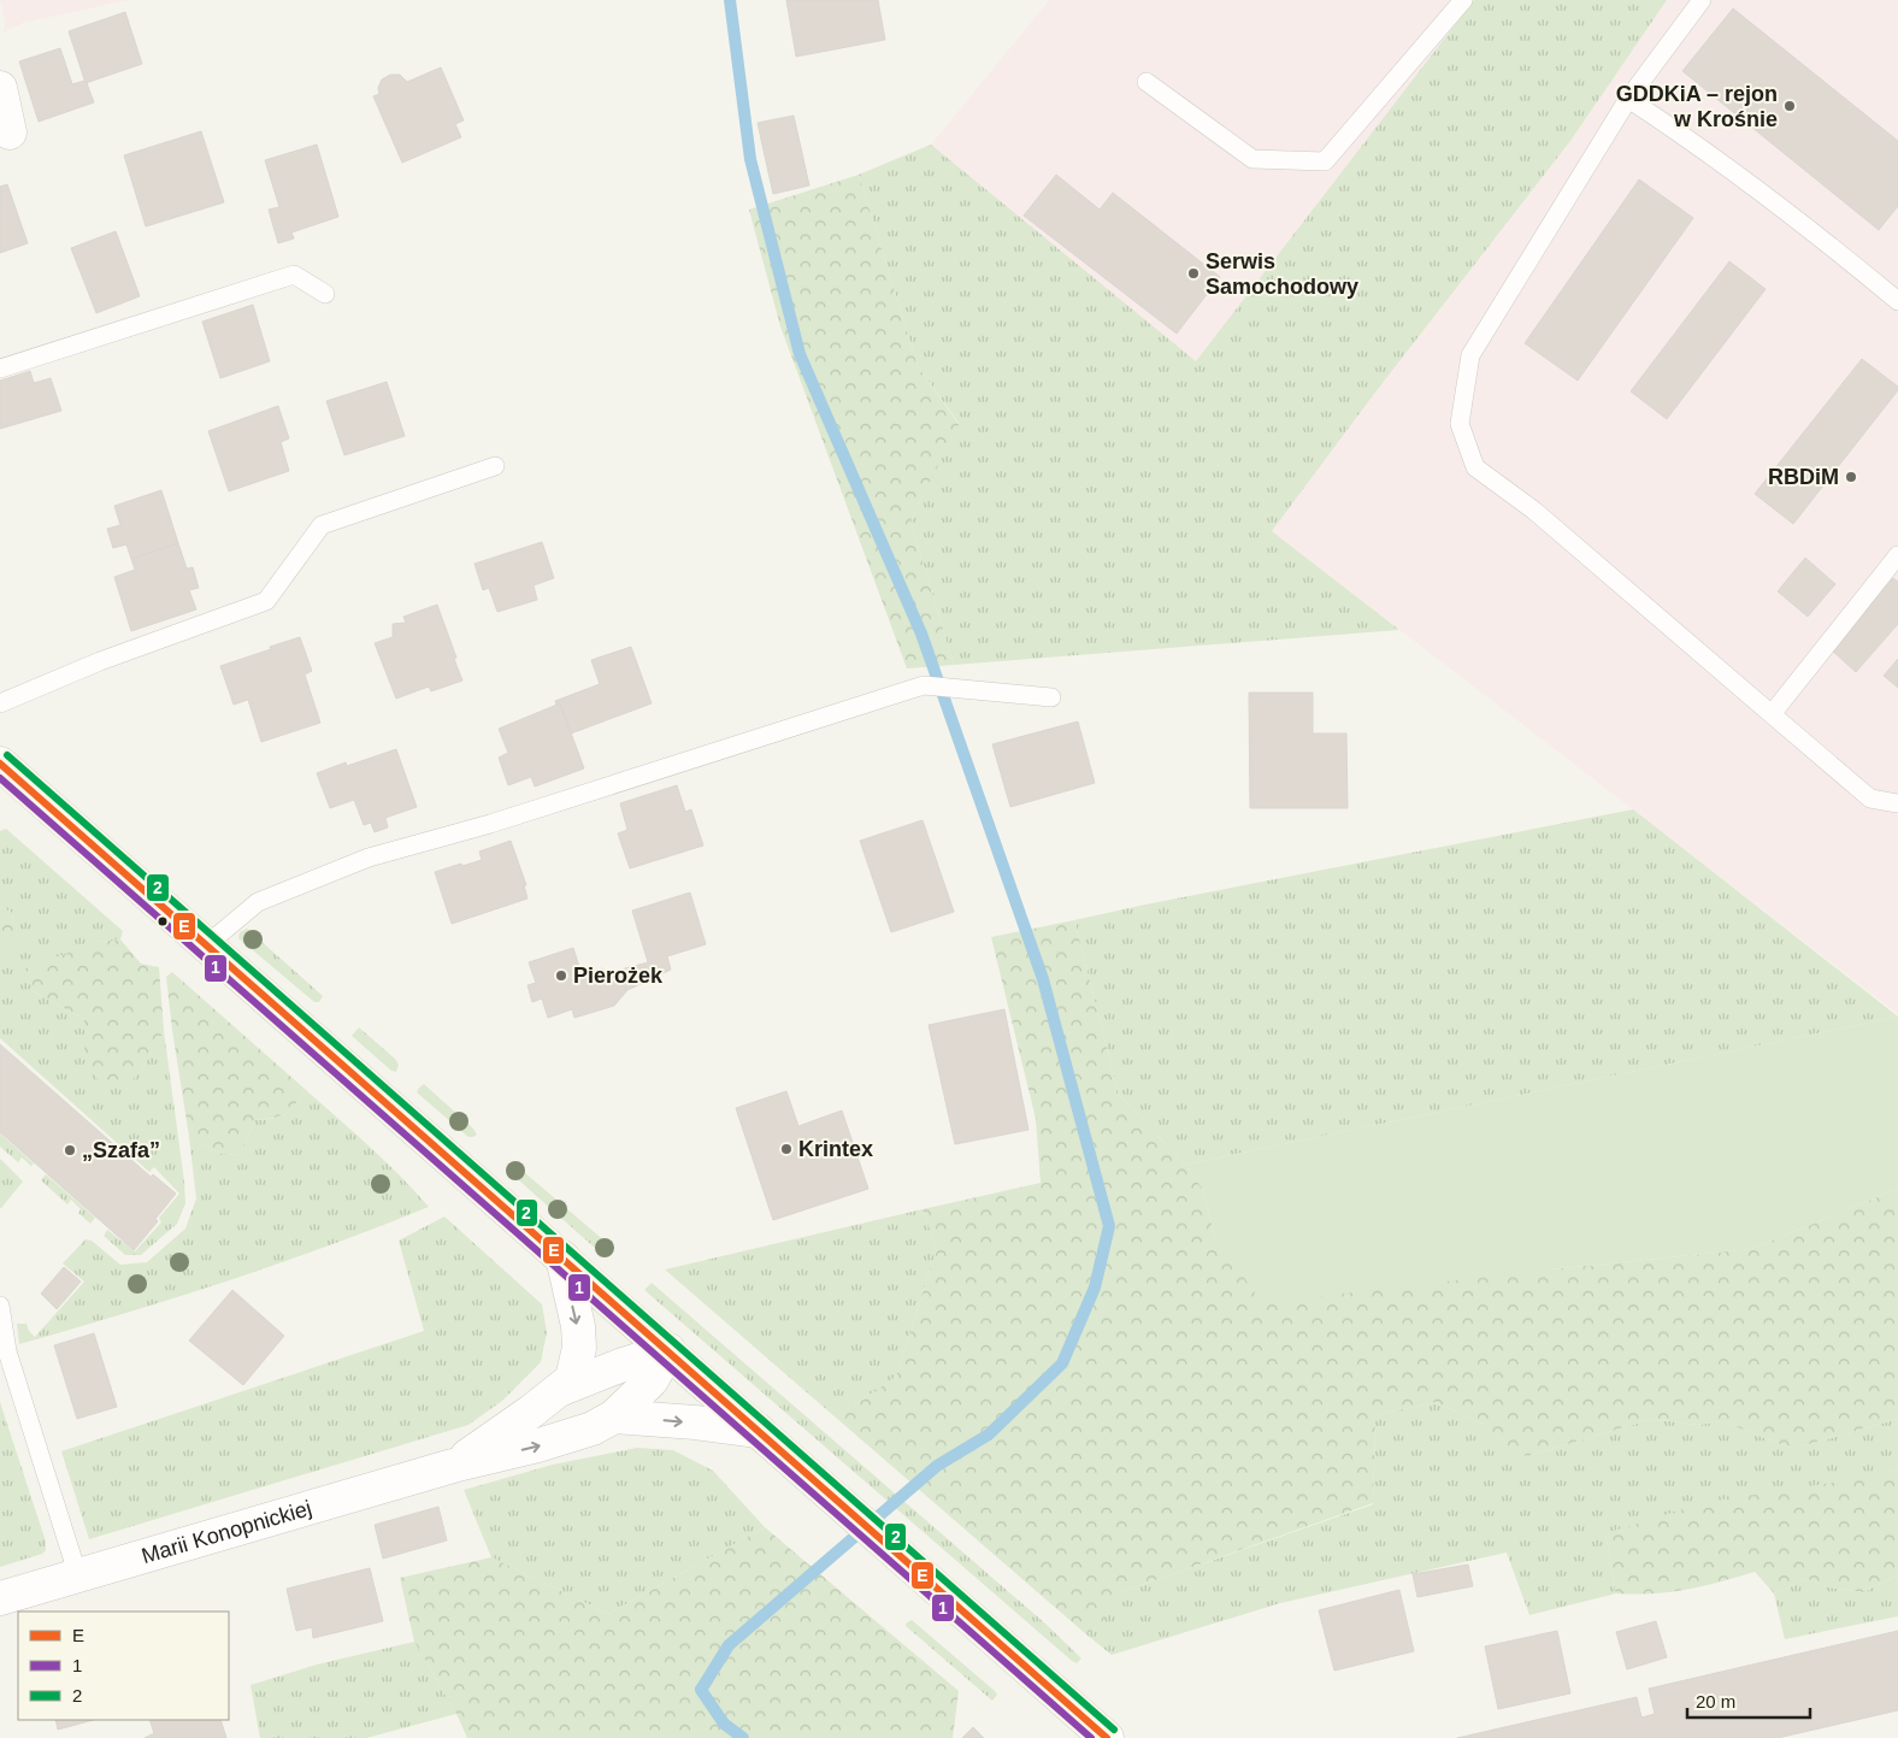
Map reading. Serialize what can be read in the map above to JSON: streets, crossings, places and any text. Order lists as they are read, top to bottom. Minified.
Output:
{"streets":{"main road":["Marii Konopnickiej"]},"places":["GDDKiA – rejon w Krośnie","Serwis Samochodowy","RBDiM","Pierożek","Krintex","„Szafa”"],"lines":["transit line 2","transit line E","transit line 1"],"legend":["E","1","2"],"scale_bar":"20 m"}
